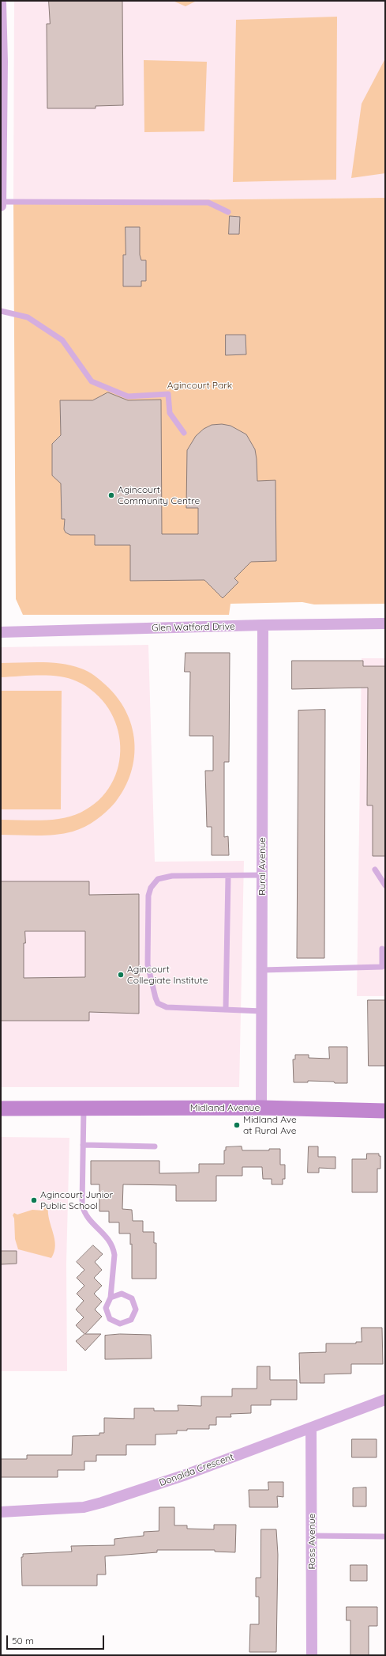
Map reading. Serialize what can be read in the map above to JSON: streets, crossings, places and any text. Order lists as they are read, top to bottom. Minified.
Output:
{"streets":{"main road":["Midland Avenue"],"street":["Glen Watford Drive","Rural Avenue","Donalda Crescent","Ross Avenue"]},"crossings":[["Glen Watford Drive","Rural Avenue"],["Rural Avenue","Midland Avenue"],["Donalda Crescent","Ross Avenue"]],"parks":["Agincourt Park"],"places":["Agincourt Community Centre","Agincourt Collegiate Institute","Midland Ave at Rural Ave","Agincourt Junior Public School"],"scale_bar":"50 m"}
